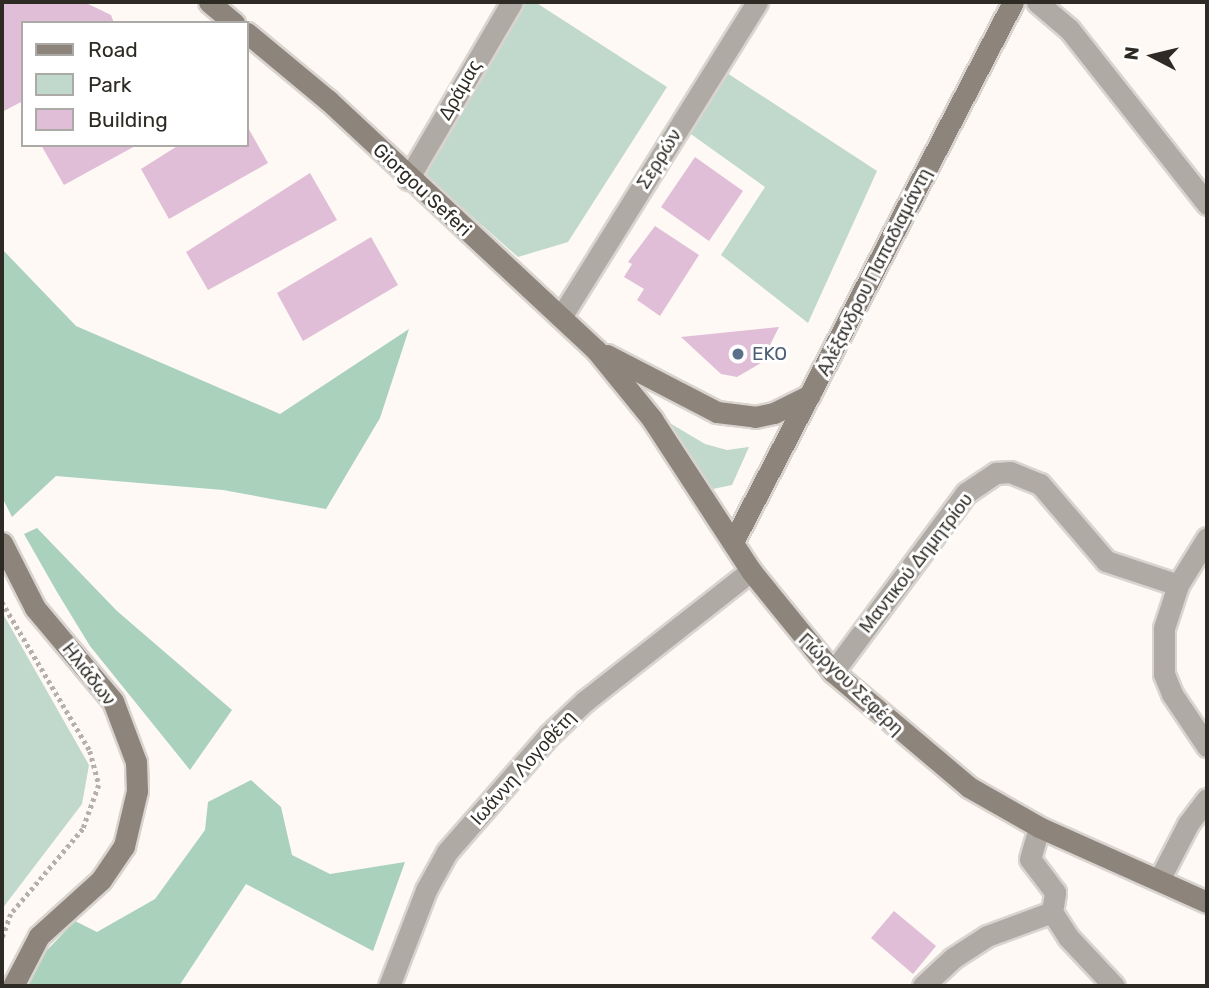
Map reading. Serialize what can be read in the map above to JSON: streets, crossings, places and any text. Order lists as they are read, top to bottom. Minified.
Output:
{"streets":{"main road":["Giorgou Seferi","Αλέξανδρου Παπαδιαμάντη","Ηλιάδων","Γιώργου Σεφέρη"],"street":["Δράμας","Σερρών","Μαντικού Δημητρίου","Ιωάννη Λογοθέτη"]},"crossings":[["Δράμας","Giorgou Seferi"],["Σερρών","Giorgou Seferi"],["Giorgou Seferi","Γιώργου Σεφέρη"],["Αλέξανδρου Παπαδιαμάντη","Γιώργου Σεφέρη"],["Μαντικού Δημητρίου","Γιώργου Σεφέρη"],["Γιώργου Σεφέρη","Ιωάννη Λογοθέτη"]],"places":["EKO"],"legend":["Road","Park","Building"],"north":"left"}
